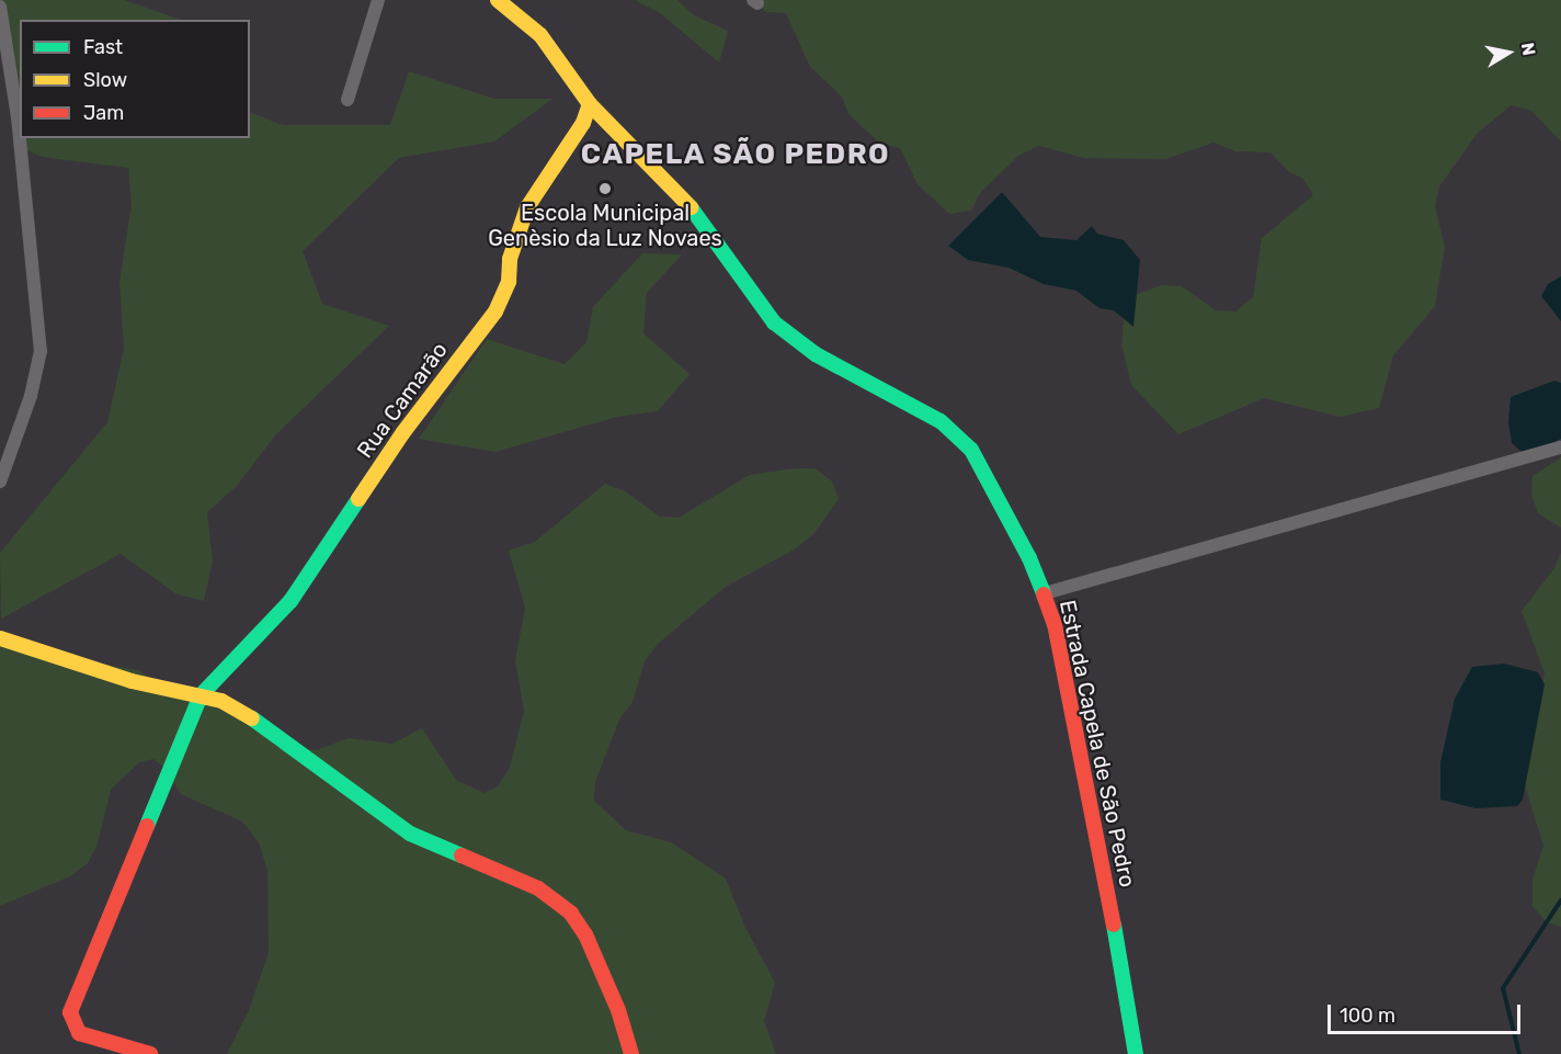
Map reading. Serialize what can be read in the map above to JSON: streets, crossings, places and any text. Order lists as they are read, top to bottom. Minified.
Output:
{"streets":{"street":["Rua Camarão","Estrada Capela de São Pedro"]},"crossings":[["Rua Camarão","Estrada Capela de São Pedro"]],"districts":["CAPELA SÃO PEDRO"],"places":["Escola Municipal Genèsio da Luz Novaes"],"legend":["Fast","Slow","Jam"],"scale_bar":"100 m","north":"right"}
